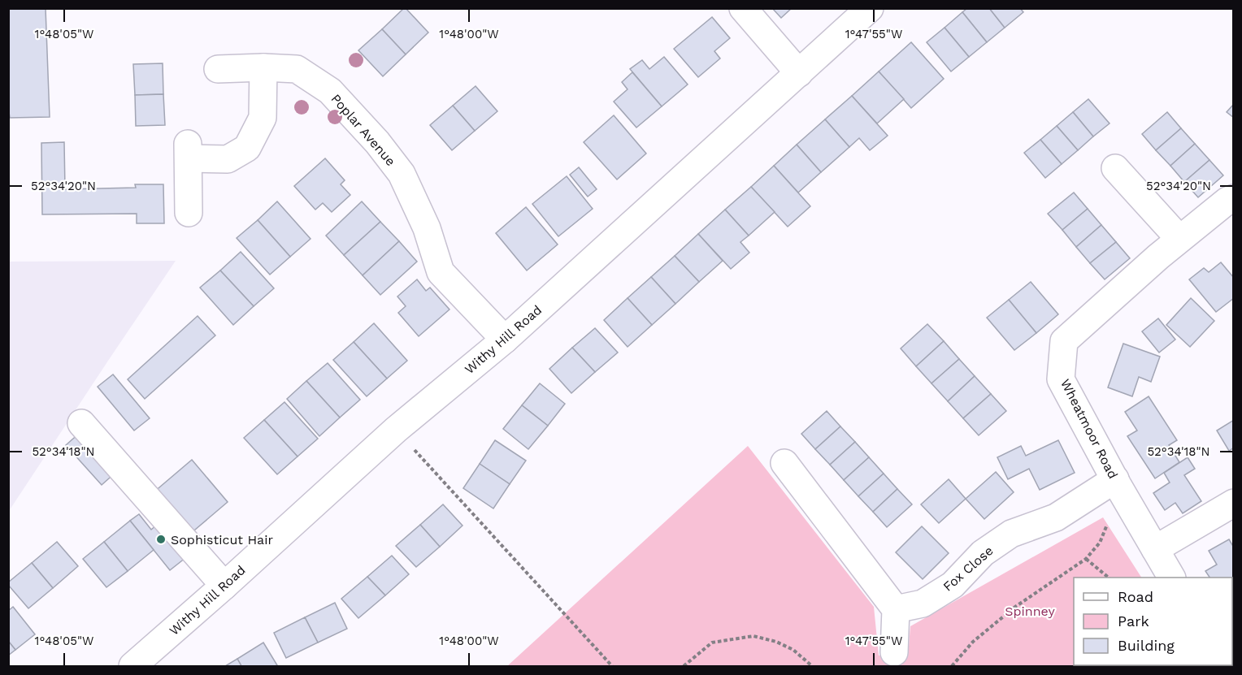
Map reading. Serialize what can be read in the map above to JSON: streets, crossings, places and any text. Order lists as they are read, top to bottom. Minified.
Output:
{"streets":{"street":["Poplar Avenue","Withy Hill Road","Wheatmoor Road","Fox Close"]},"crossings":[["Poplar Avenue","Withy Hill Road"],["Wheatmoor Road","Fox Close"]],"parks":["Spinney"],"places":["Sophisticut Hair"],"legend":["Road","Park","Building"],"coordinates":["1°48'05\"W","1°48'00\"W","1°47'55\"W","52°34'20\"N","52°34'18\"N"]}
